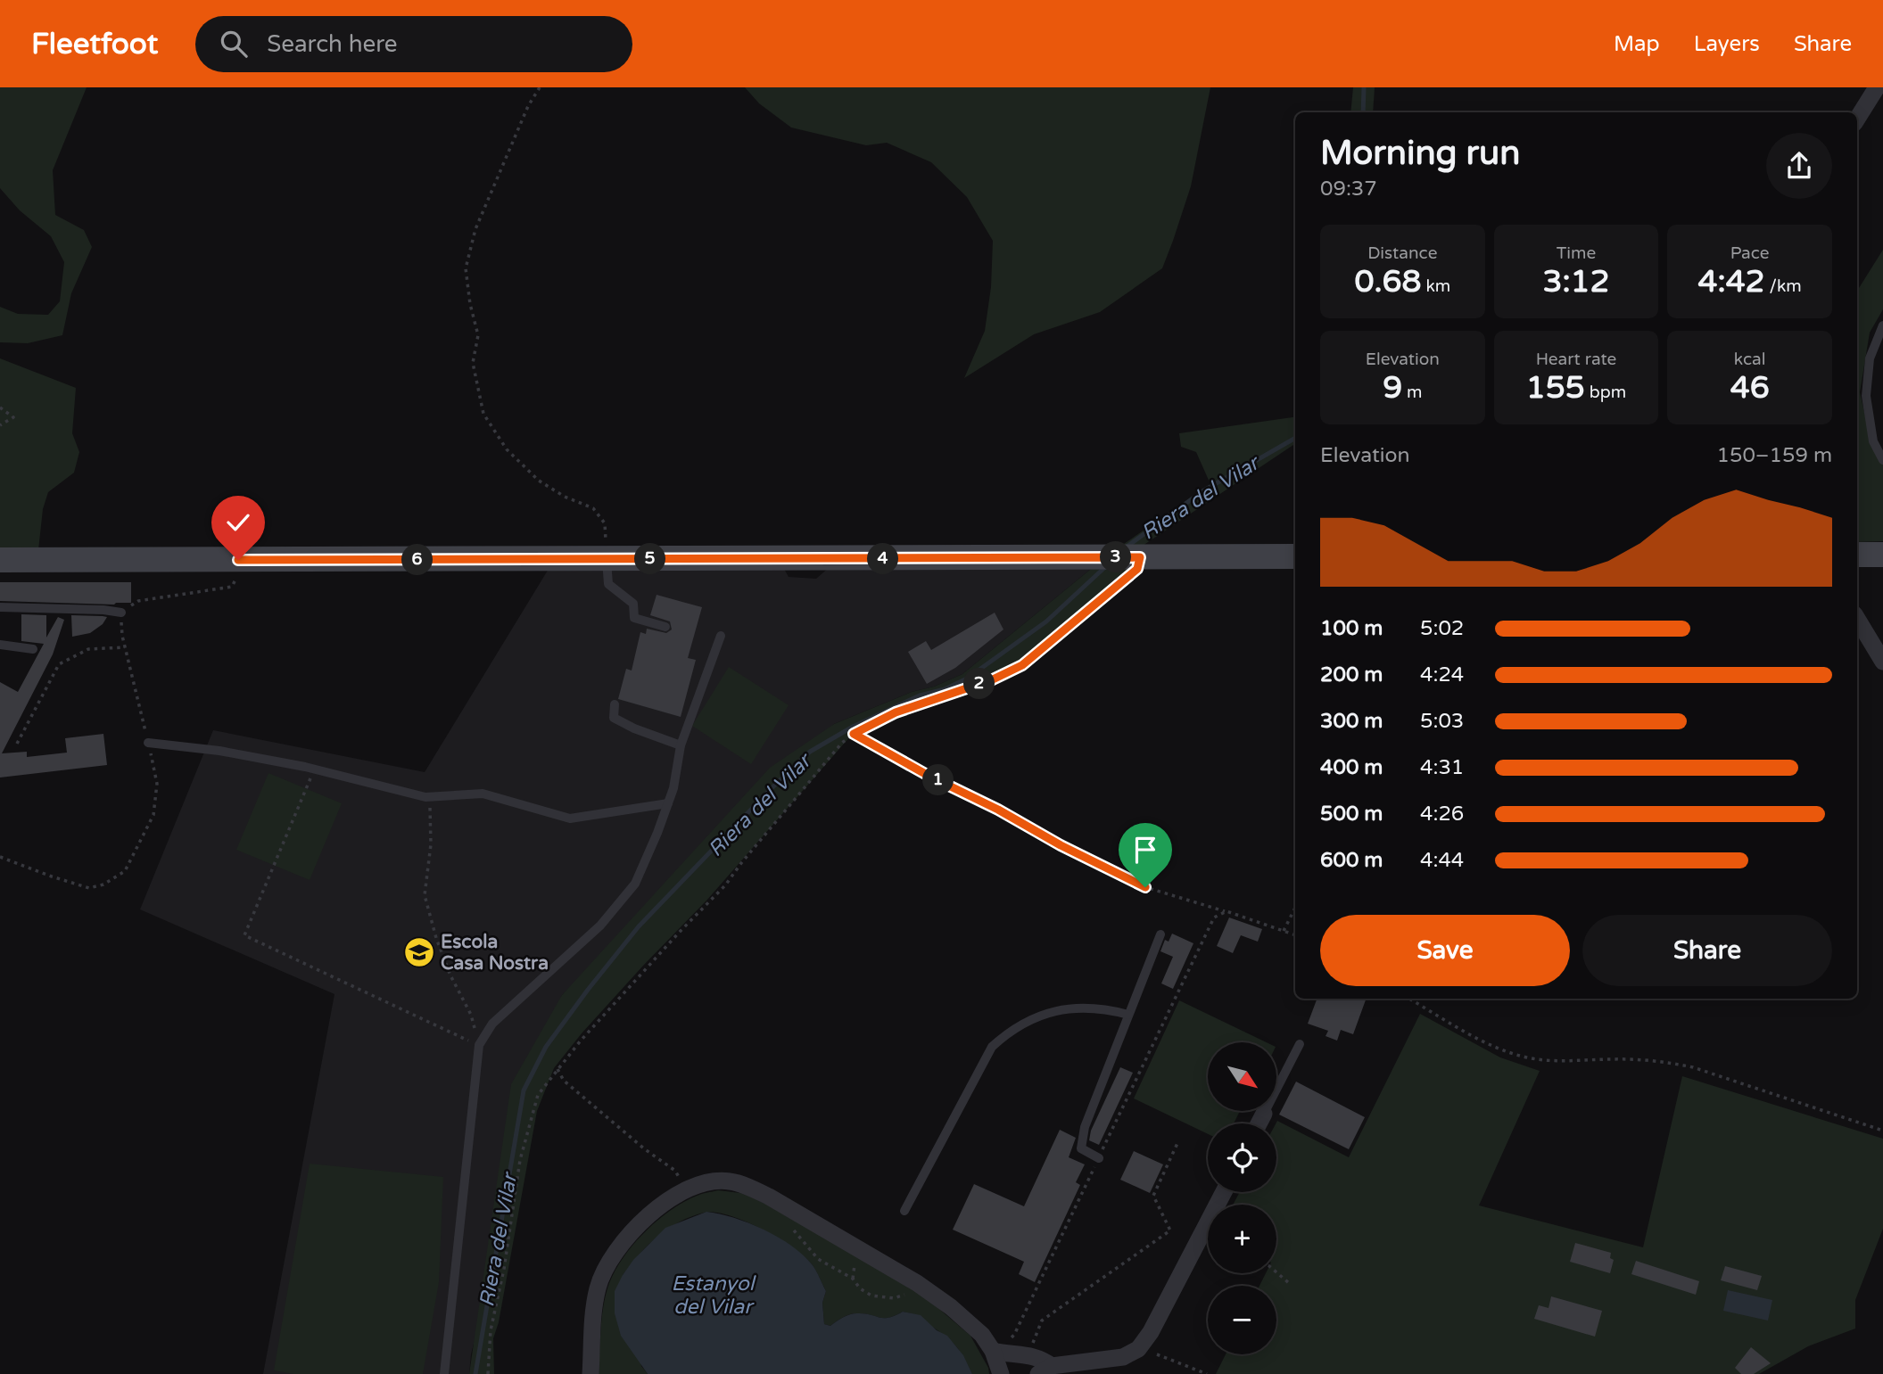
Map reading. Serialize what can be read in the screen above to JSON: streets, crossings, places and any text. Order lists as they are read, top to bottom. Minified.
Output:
{"water":["Riera del Vilar","Estanyol del Vilar"],"places":{"school or university":["Escola Casa Nostra"]},"north":"bottom right","page":{"header":"Fleetfoot","search":"Search here","nav":["Map","Layers","Share"],"heading":["Morning run","09:37"],"stats":[["Distance","0.68 km"],["Time","3:12"],["Pace","4:42 /km"],["Elevation","9 m"],["Heart rate","155 bpm"],["kcal","46"]],"chart":["Elevation","150–159 m"],"pins":["3","4","5","6","2","1"],"list":[{"name":"100 m","note":"5:02"},{"name":"200 m","note":"4:24"},{"name":"300 m","note":"5:03"},{"name":"400 m","note":"4:31"},{"name":"500 m","note":"4:26"},{"name":"600 m","note":"4:44"}],"buttons":["Save","Share"],"map_buttons":["+","−"]}}
